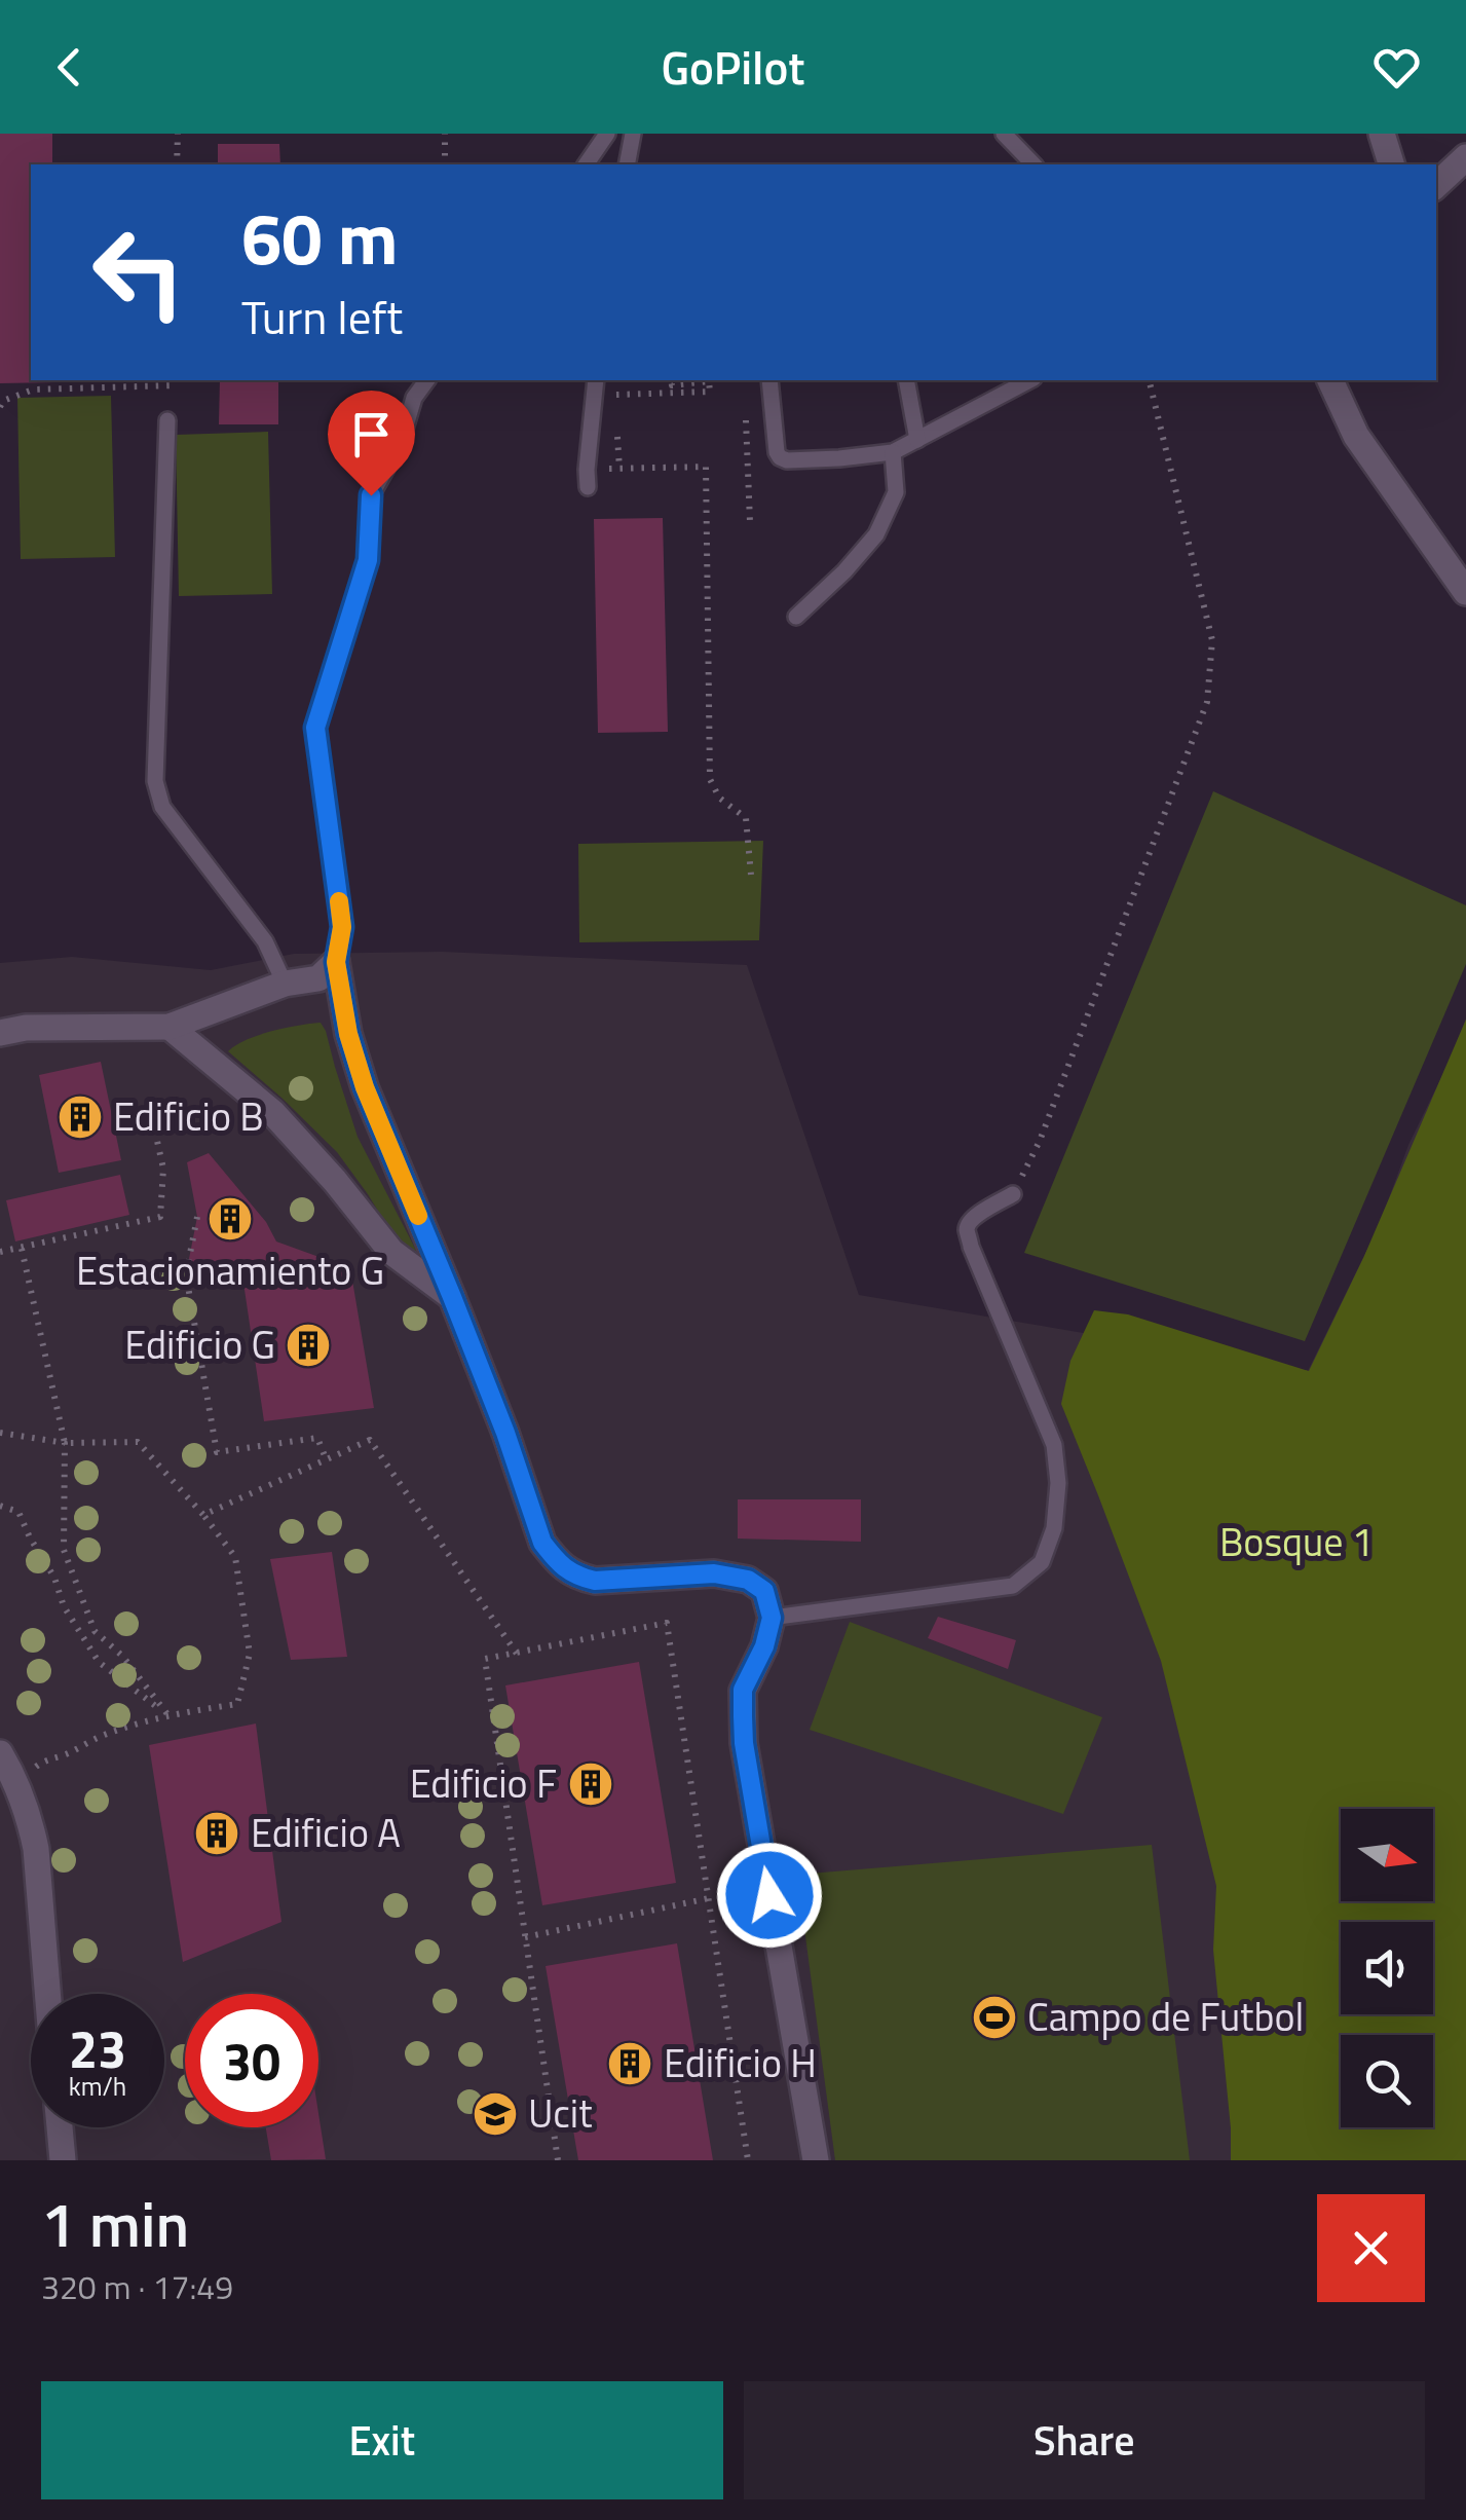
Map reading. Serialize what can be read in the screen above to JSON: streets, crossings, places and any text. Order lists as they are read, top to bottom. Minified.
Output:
{"parks":["Bosque 1"],"places":{"building":["Edificio B","Estacionamiento G","Edificio G","Edificio F","Edificio A","Edificio H"],"sports":["Campo de Futbol"],"school or university":["Ucit"]},"north":"right","page":{"header":"GoPilot","turn":["60 m","Turn left"],"speed":"23 km/h","limit":"30","heading":["1 min","320 m · 17:49"],"buttons":["Exit","Share"]}}
